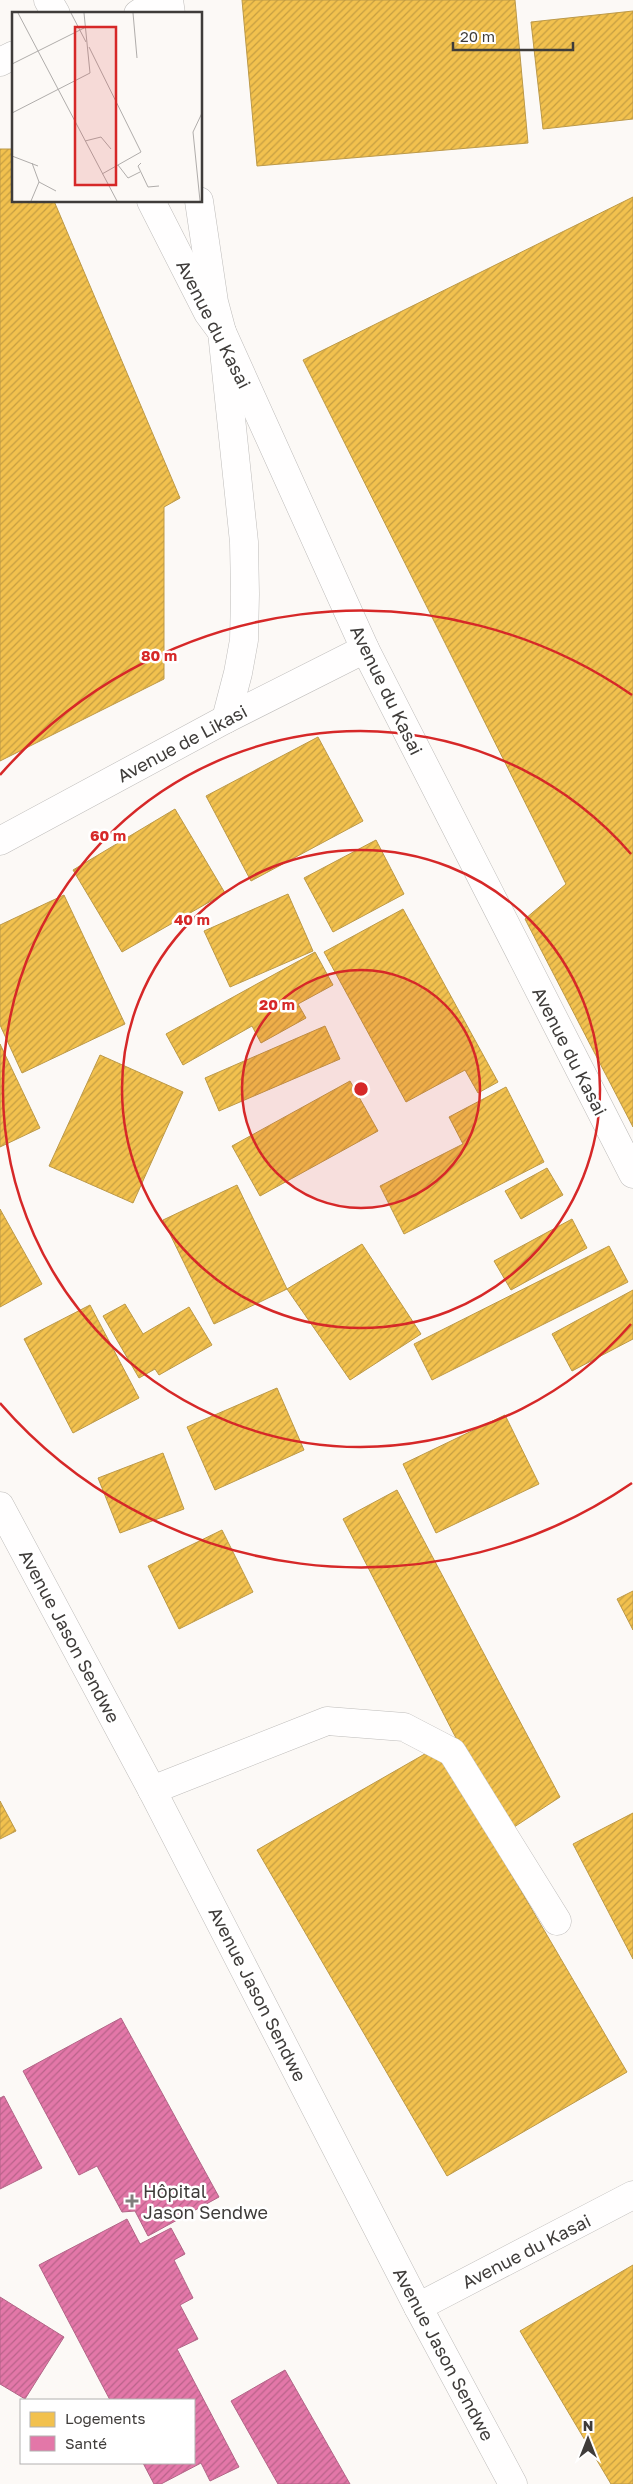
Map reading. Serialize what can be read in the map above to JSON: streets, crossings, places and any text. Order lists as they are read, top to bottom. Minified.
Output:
{"streets":{"main road":["Avenue du Kasai","Avenue de Likasi","Avenue Jason Sendwe"]},"crossings":[["Avenue du Kasai","Avenue de Likasi"],["Avenue du Kasai","Avenue Jason Sendwe"]],"places":{"health":["Hôpital Jason Sendwe"]},"legend":["Logements","Santé"],"scale_bar":"20 m","north":"top","rings":["80 m","60 m","40 m","20 m"]}
